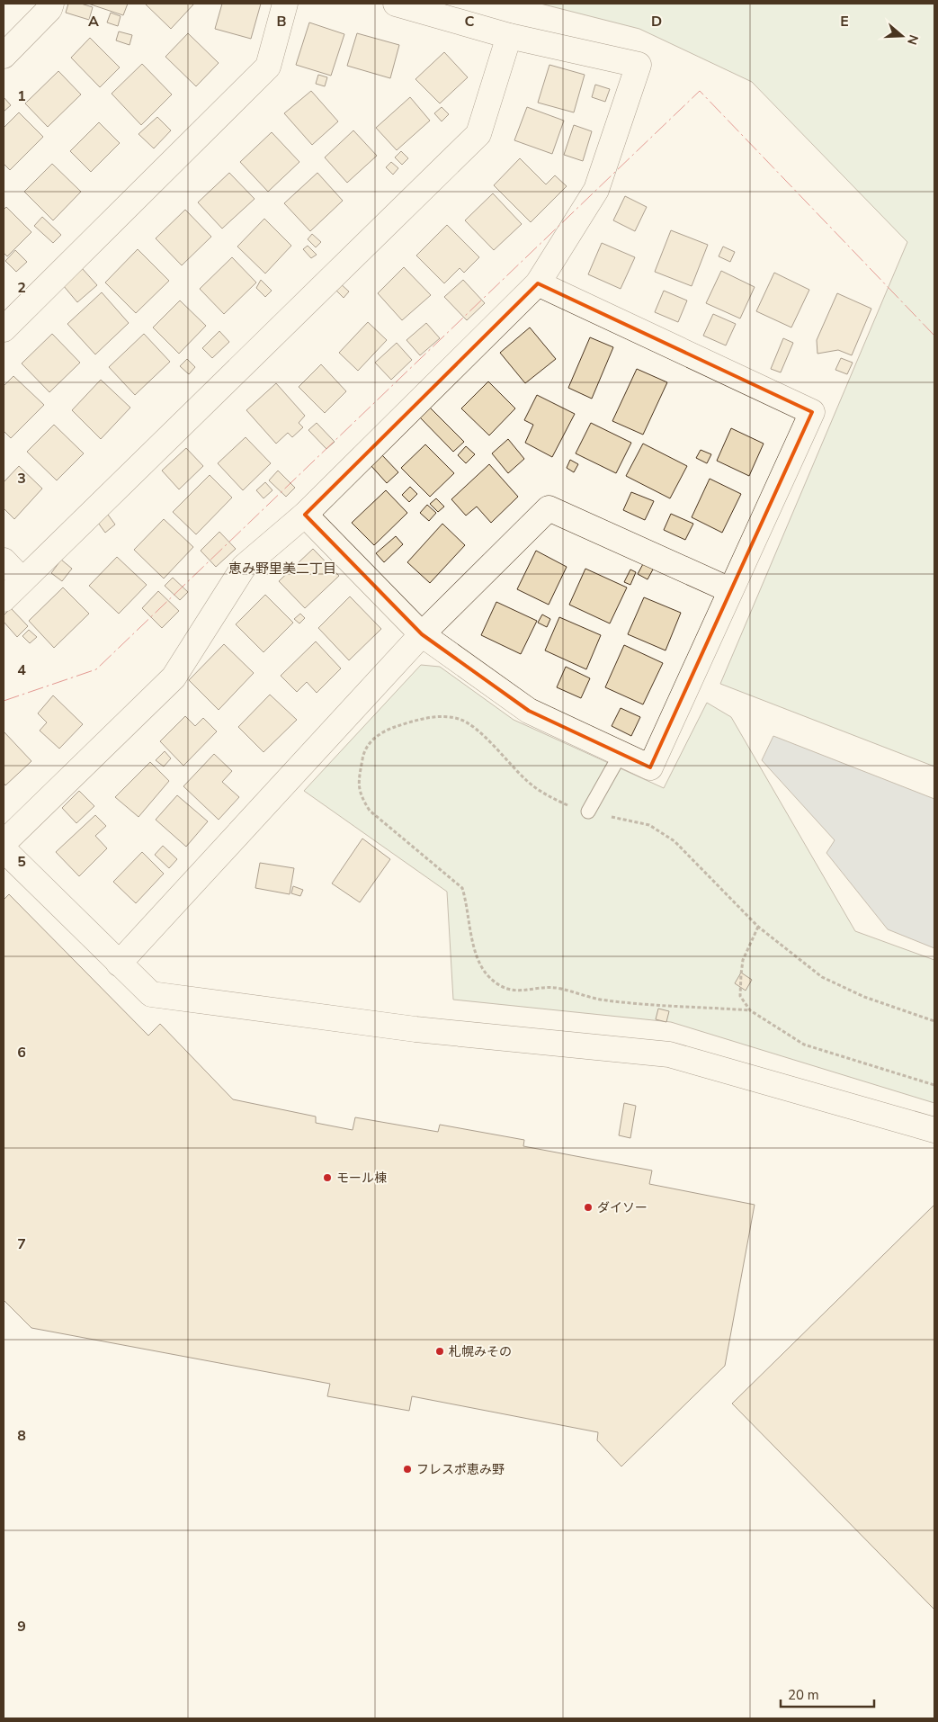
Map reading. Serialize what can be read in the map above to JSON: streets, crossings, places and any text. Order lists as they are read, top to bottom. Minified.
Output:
{"districts":["恵み野里美二丁目"],"places":["モール棟","ダイソー","札幌みその","フレスポ恵み野"],"scale_bar":"20 m","north":"right","grid":{"columns":["A","B","C","D","E"],"rows":["1","2","3","4","5","6","7","8","9"]}}
